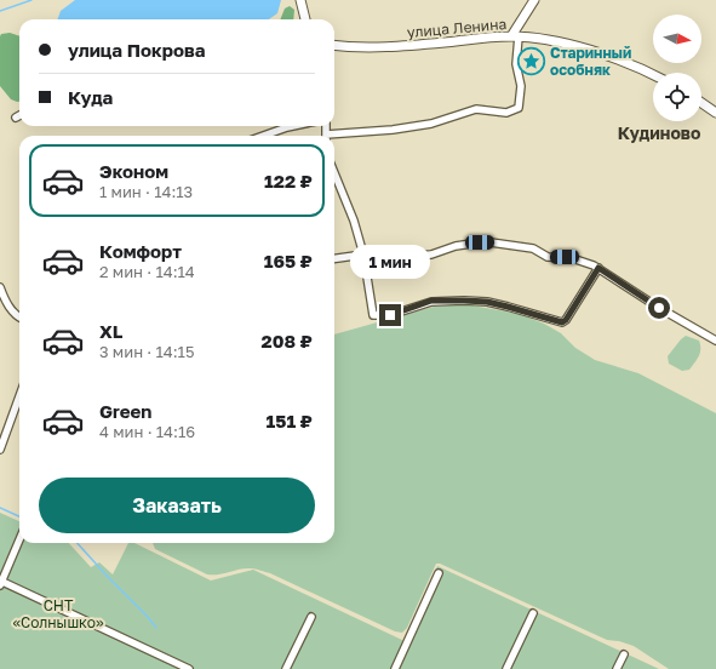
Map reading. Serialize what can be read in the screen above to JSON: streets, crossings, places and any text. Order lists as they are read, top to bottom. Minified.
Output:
{"streets":{"main road":["улица Ленина"]},"districts":["Кудиново"],"parks":["СНТ «Солнышко»"],"places":{"place":["Старинный особняк"]},"north":"right","page":{"banner":["улица Покрова","Куда"],"list":[{"name":"Эконом","note":"1 мин · 14:13","value":"122 ₽"},{"name":"Комфорт","note":"2 мин · 14:14","value":"165 ₽"},{"name":"XL","note":"3 мин · 14:15","value":"208 ₽"},{"name":"Green","note":"4 мин · 14:16","value":"151 ₽"}],"bubble":"1 мин","buttons":"Заказать"}}
